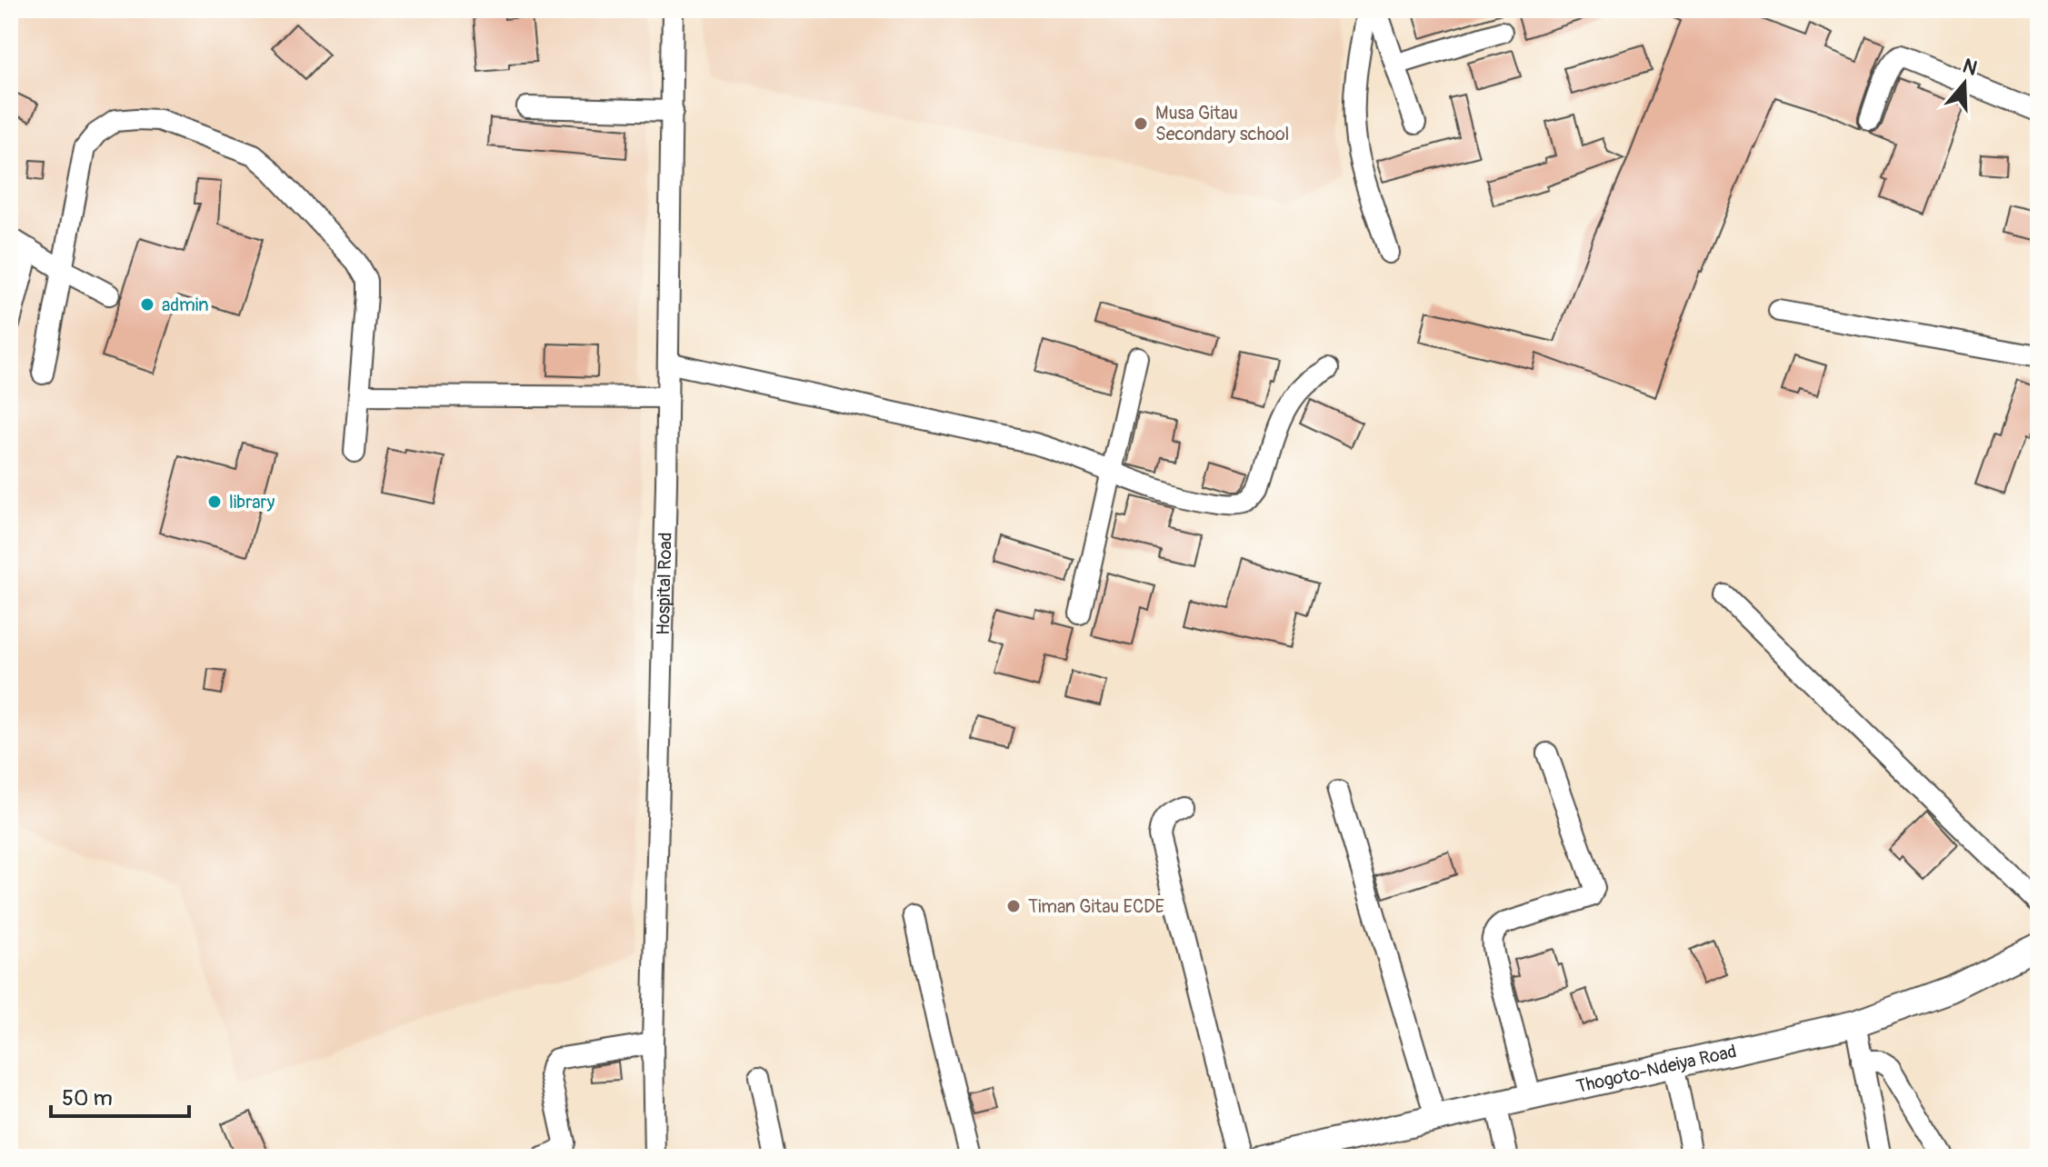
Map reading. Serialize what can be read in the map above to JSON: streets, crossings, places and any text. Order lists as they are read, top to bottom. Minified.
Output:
{"streets":{"main road":["Thogoto-Ndeiya Road"],"street":["Hospital Road"]},"places":["Musa Gitau Secondary school","admin","library","Timan Gitau ECDE"],"scale_bar":"50 m","north":"top"}
